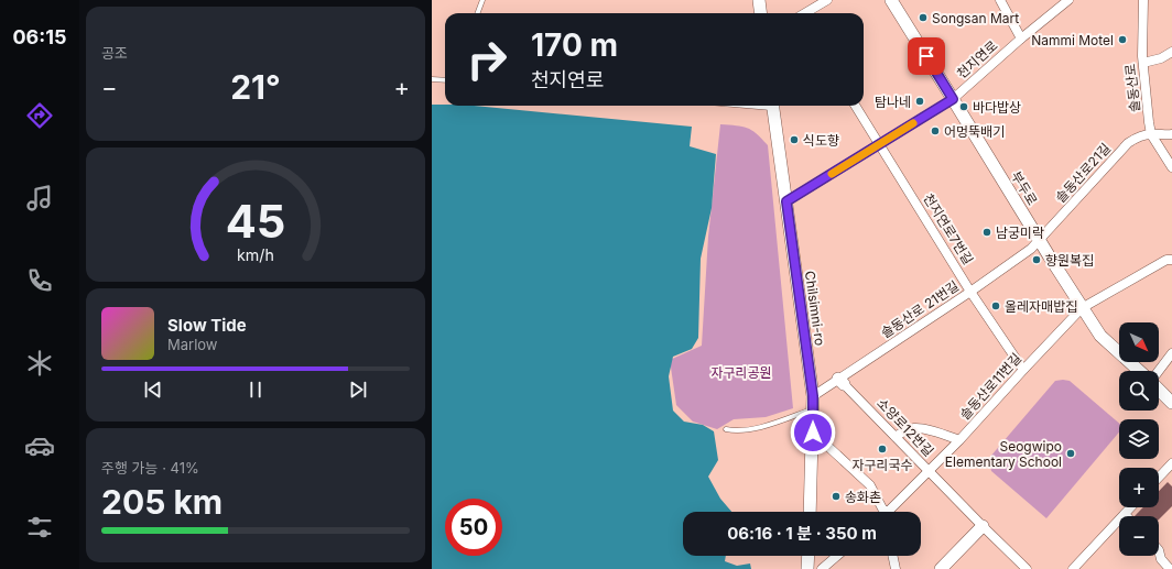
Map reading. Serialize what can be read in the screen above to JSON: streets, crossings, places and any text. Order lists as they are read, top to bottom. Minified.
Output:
{"streets":{"street":["천지연로","솔동산로","솔동산로21길","부두로","천지연로7번길","Chilsimni-ro","솔동산로 21번길","솔동산로11번길","소양로12번길"]},"crossings":[["천지연로","부두로"],["천지연로","천지연로7번길"],["천지연로","Chilsimni-ro"],["솔동산로","솔동산로21길"],["솔동산로21길","부두로"],["솔동산로21길","솔동산로 21번길"],["부두로","솔동산로 21번길"],["부두로","솔동산로11번길"],["천지연로7번길","솔동산로 21번길"],["천지연로7번길","솔동산로11번길"],["Chilsimni-ro","솔동산로 21번길"],["솔동산로 21번길","소양로12번길"],["솔동산로11번길","소양로12번길"]],"parks":["자구리공원"],"places":["Songsan Mart","Nammi Motel","탐나네","바다밥상","어멍뚝배기","식도향","남궁미락","향원복집","올레자매밥집","자구리국수","Seogwipo Elementary School","송화촌"],"north":"bottom right","page":{"tabs":"06:15","tile":["공조",["주행 가능 · 41%","205 km"]],"turn":["170 m","천지연로"],"heat":["−","21°","+"],"song":["Slow Tide","Marlow"],"map_buttons":["+","−"],"limit":"50","trip":"06:16 · 1 분 · 350 m","gauge":["45","km/h"]}}
